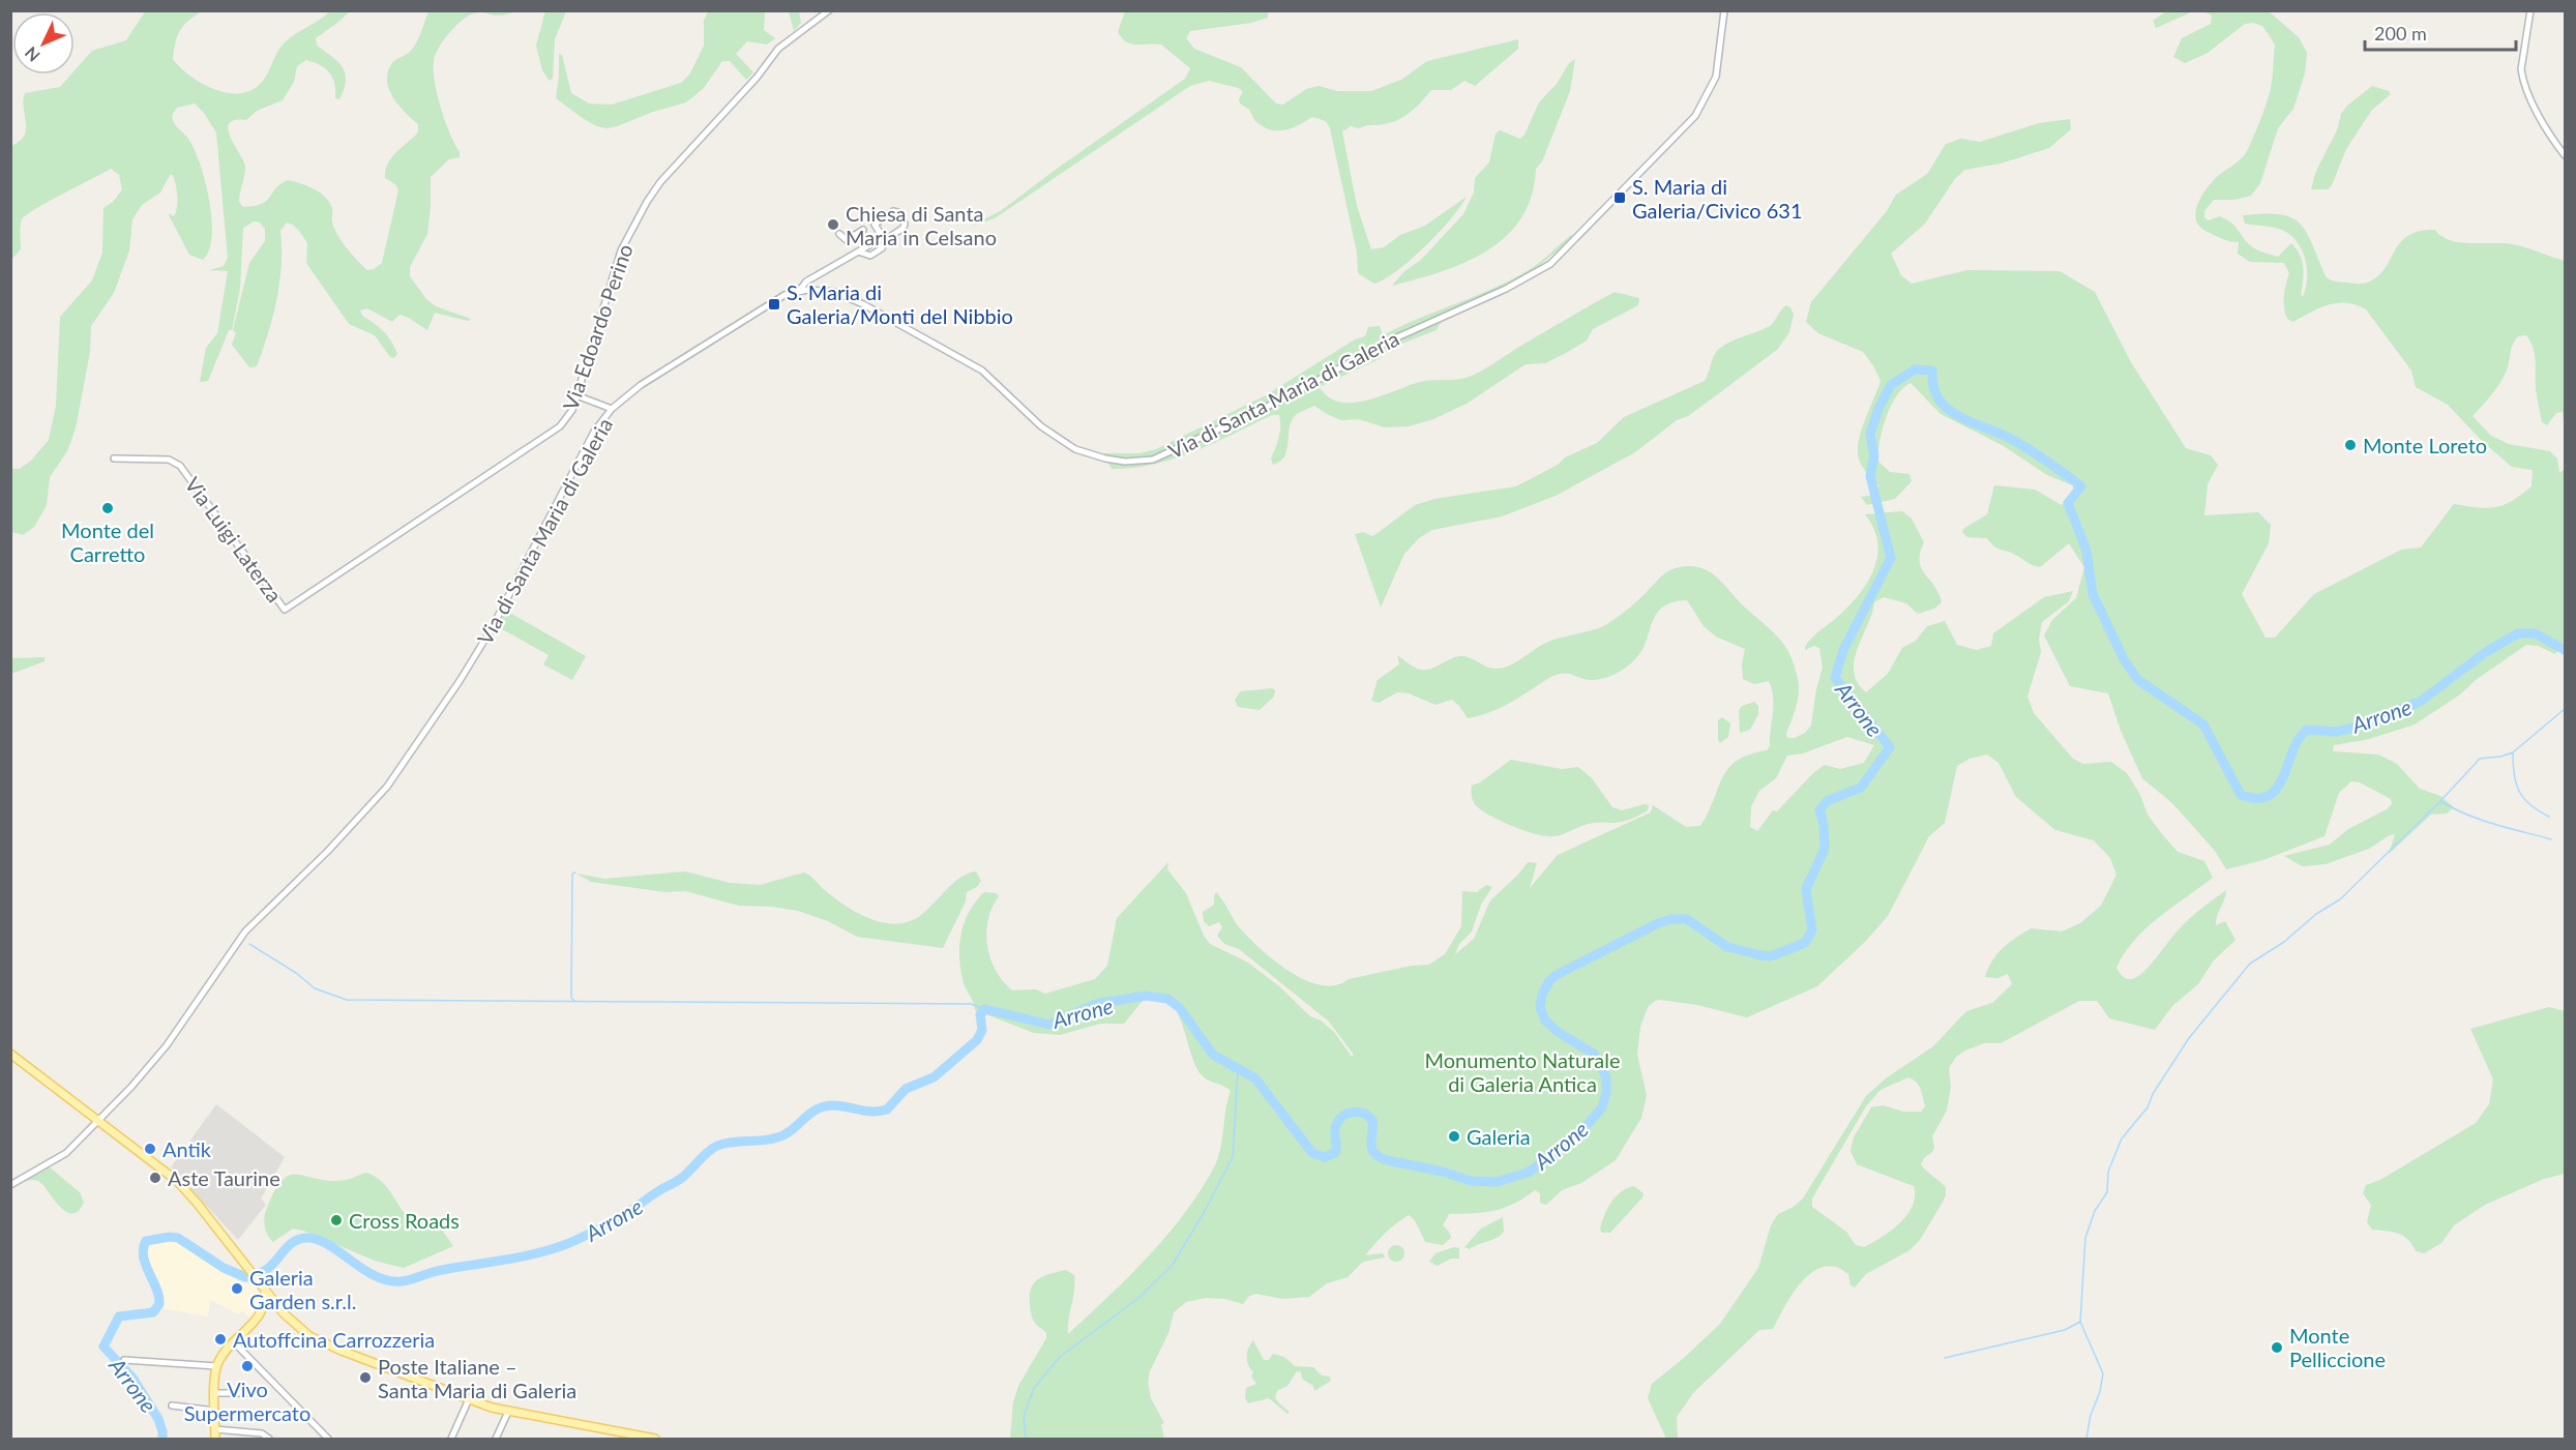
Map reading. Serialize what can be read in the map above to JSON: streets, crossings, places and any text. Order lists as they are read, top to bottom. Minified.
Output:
{"streets":{"street":["Via Edoardo Perino","Via di Santa Maria di Galeria","Via Luigi Laterza"]},"crossings":[["Via Edoardo Perino","Via Luigi Laterza"]],"water":["Arrone"],"parks":["Monumento Naturale di Galeria Antica"],"places":{"transit":["S. Maria di Galeria/Civico 631","S. Maria di Galeria/Monti del Nibbio"],"other":["Chiesa di Santa Maria in Celsano","Monte Loreto","Monte del Carretto","Galeria","Antik","Aste Taurine","Cross Roads","Galeria Garden s.r.l.","Autoffcina Carrozzeria","Monte Pelliccione","Vivo Supermercato","Poste Italiane – Santa Maria di Galeria"]},"scale_bar":"200 m","north":"bottom left"}
